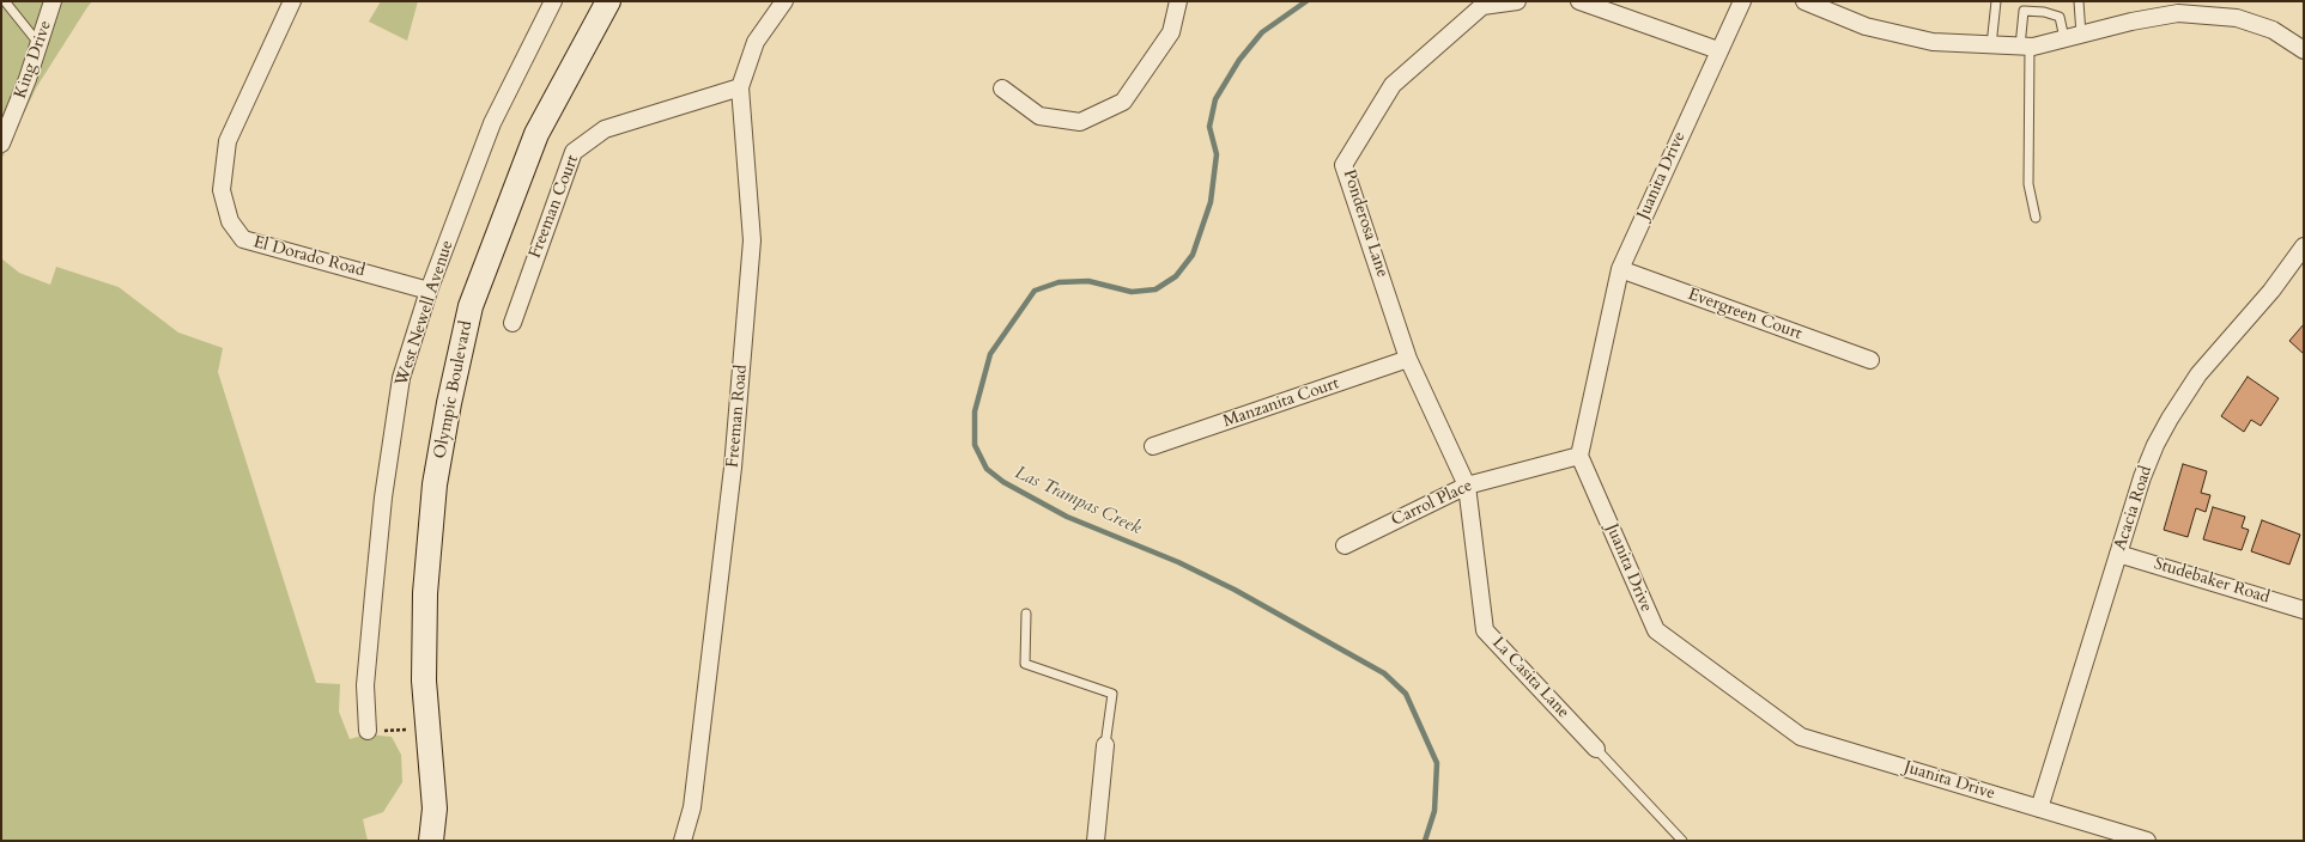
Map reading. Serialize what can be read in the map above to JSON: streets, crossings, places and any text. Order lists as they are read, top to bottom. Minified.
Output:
{"streets":{"main road":["Olympic Boulevard"],"street":["King Drive","Juanita Drive","Freeman Court","Ponderosa Lane","El Dorado Road","West Newell Avenue","Evergreen Court","Manzanita Court","Freeman Road","Carrol Place","Acacia Road","Studebaker Road","La Casita Lane"]},"crossings":[["Juanita Drive","Evergreen Court"],["Juanita Drive","Carrol Place"],["Juanita Drive","Acacia Road"],["Freeman Court","Freeman Road"],["Ponderosa Lane","Manzanita Court"],["Ponderosa Lane","Carrol Place"],["Ponderosa Lane","La Casita Lane"],["El Dorado Road","West Newell Avenue"],["Carrol Place","La Casita Lane"],["Acacia Road","Studebaker Road"]],"water":["Las Trampas Creek"]}
